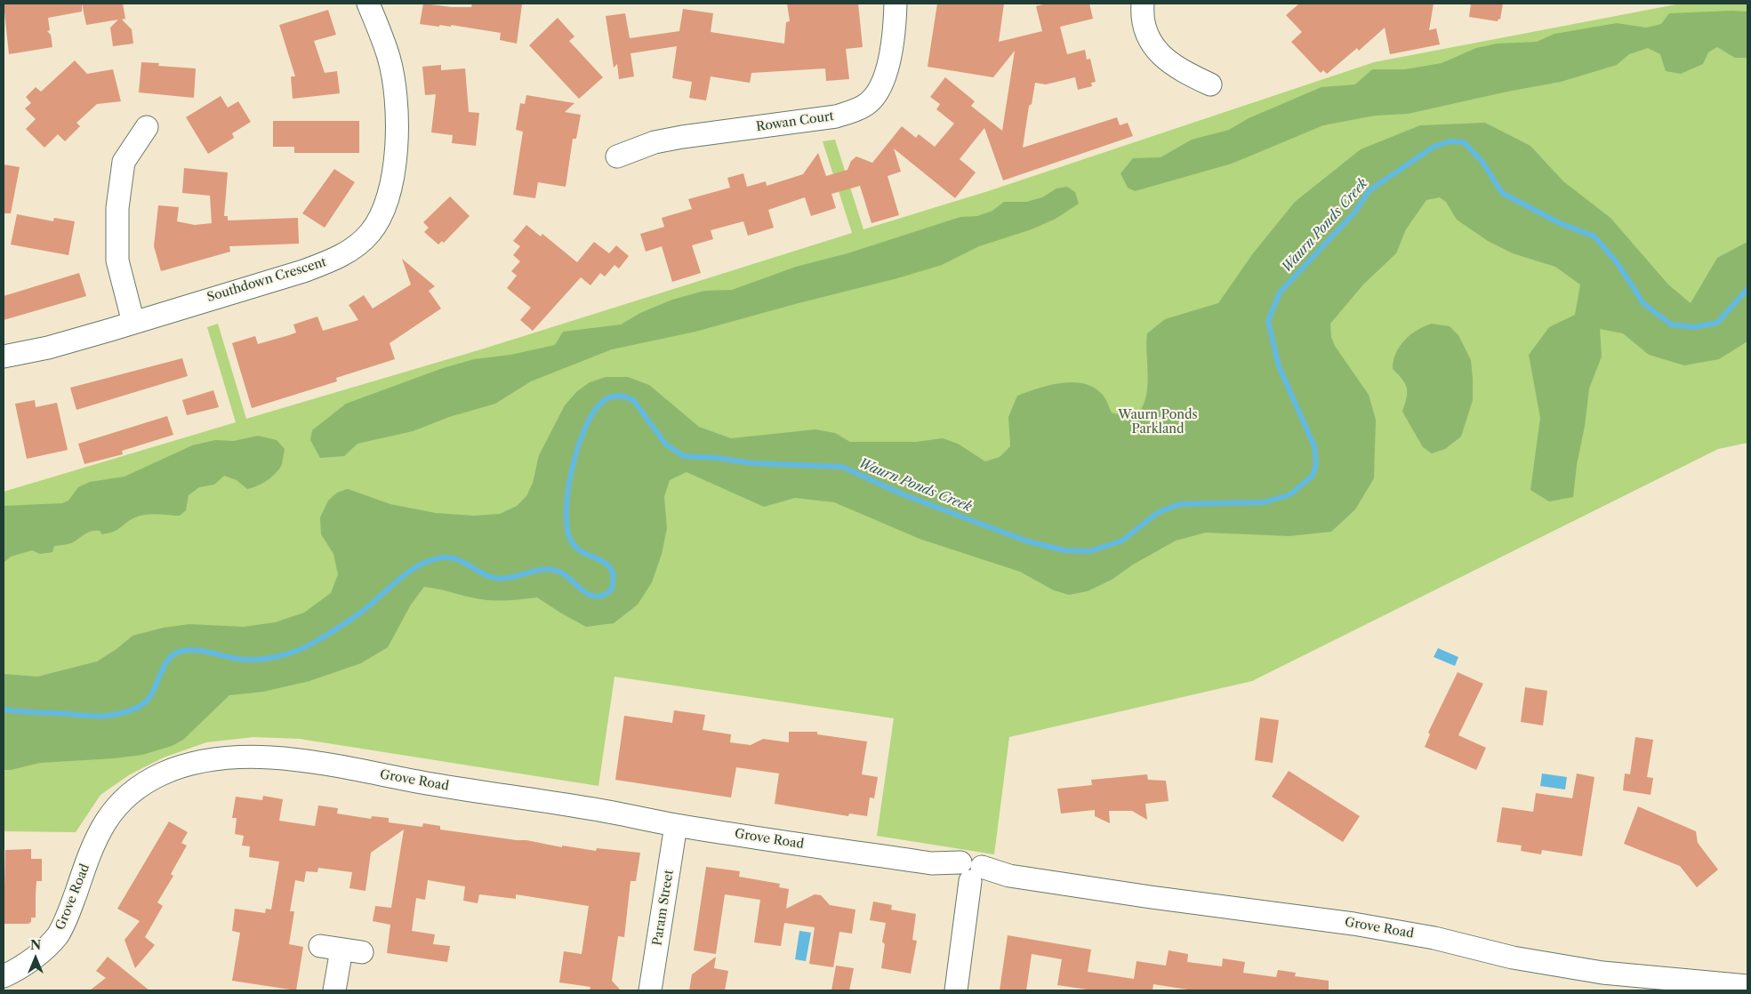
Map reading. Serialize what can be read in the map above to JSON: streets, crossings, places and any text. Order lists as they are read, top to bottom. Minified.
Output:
{"streets":{"street":["Rowan Court","Southdown Crescent","Grove Road","Param Street"]},"crossings":[["Grove Road","Param Street"]],"water":["Waurn Ponds Creek"],"parks":["Waurn Ponds Parkland"],"north":"top"}
